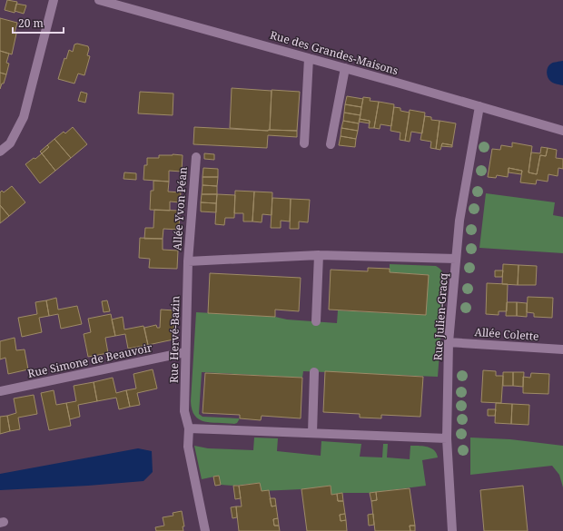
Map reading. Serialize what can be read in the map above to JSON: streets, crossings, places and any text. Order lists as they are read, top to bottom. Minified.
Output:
{"streets":{"street":["Rue des Grandes-Maisons","Allée Yvon Péan","Rue Julien-Gracq","Allée Colette","Rue Hervé-Bazin","Rue Simone de Beauvoir"]},"crossings":[["Rue des Grandes-Maisons","Rue Julien-Gracq"],["Allée Yvon Péan","Rue Hervé-Bazin"],["Rue Julien-Gracq","Allée Colette"],["Rue Hervé-Bazin","Rue Simone de Beauvoir"]],"scale_bar":"20 m"}
